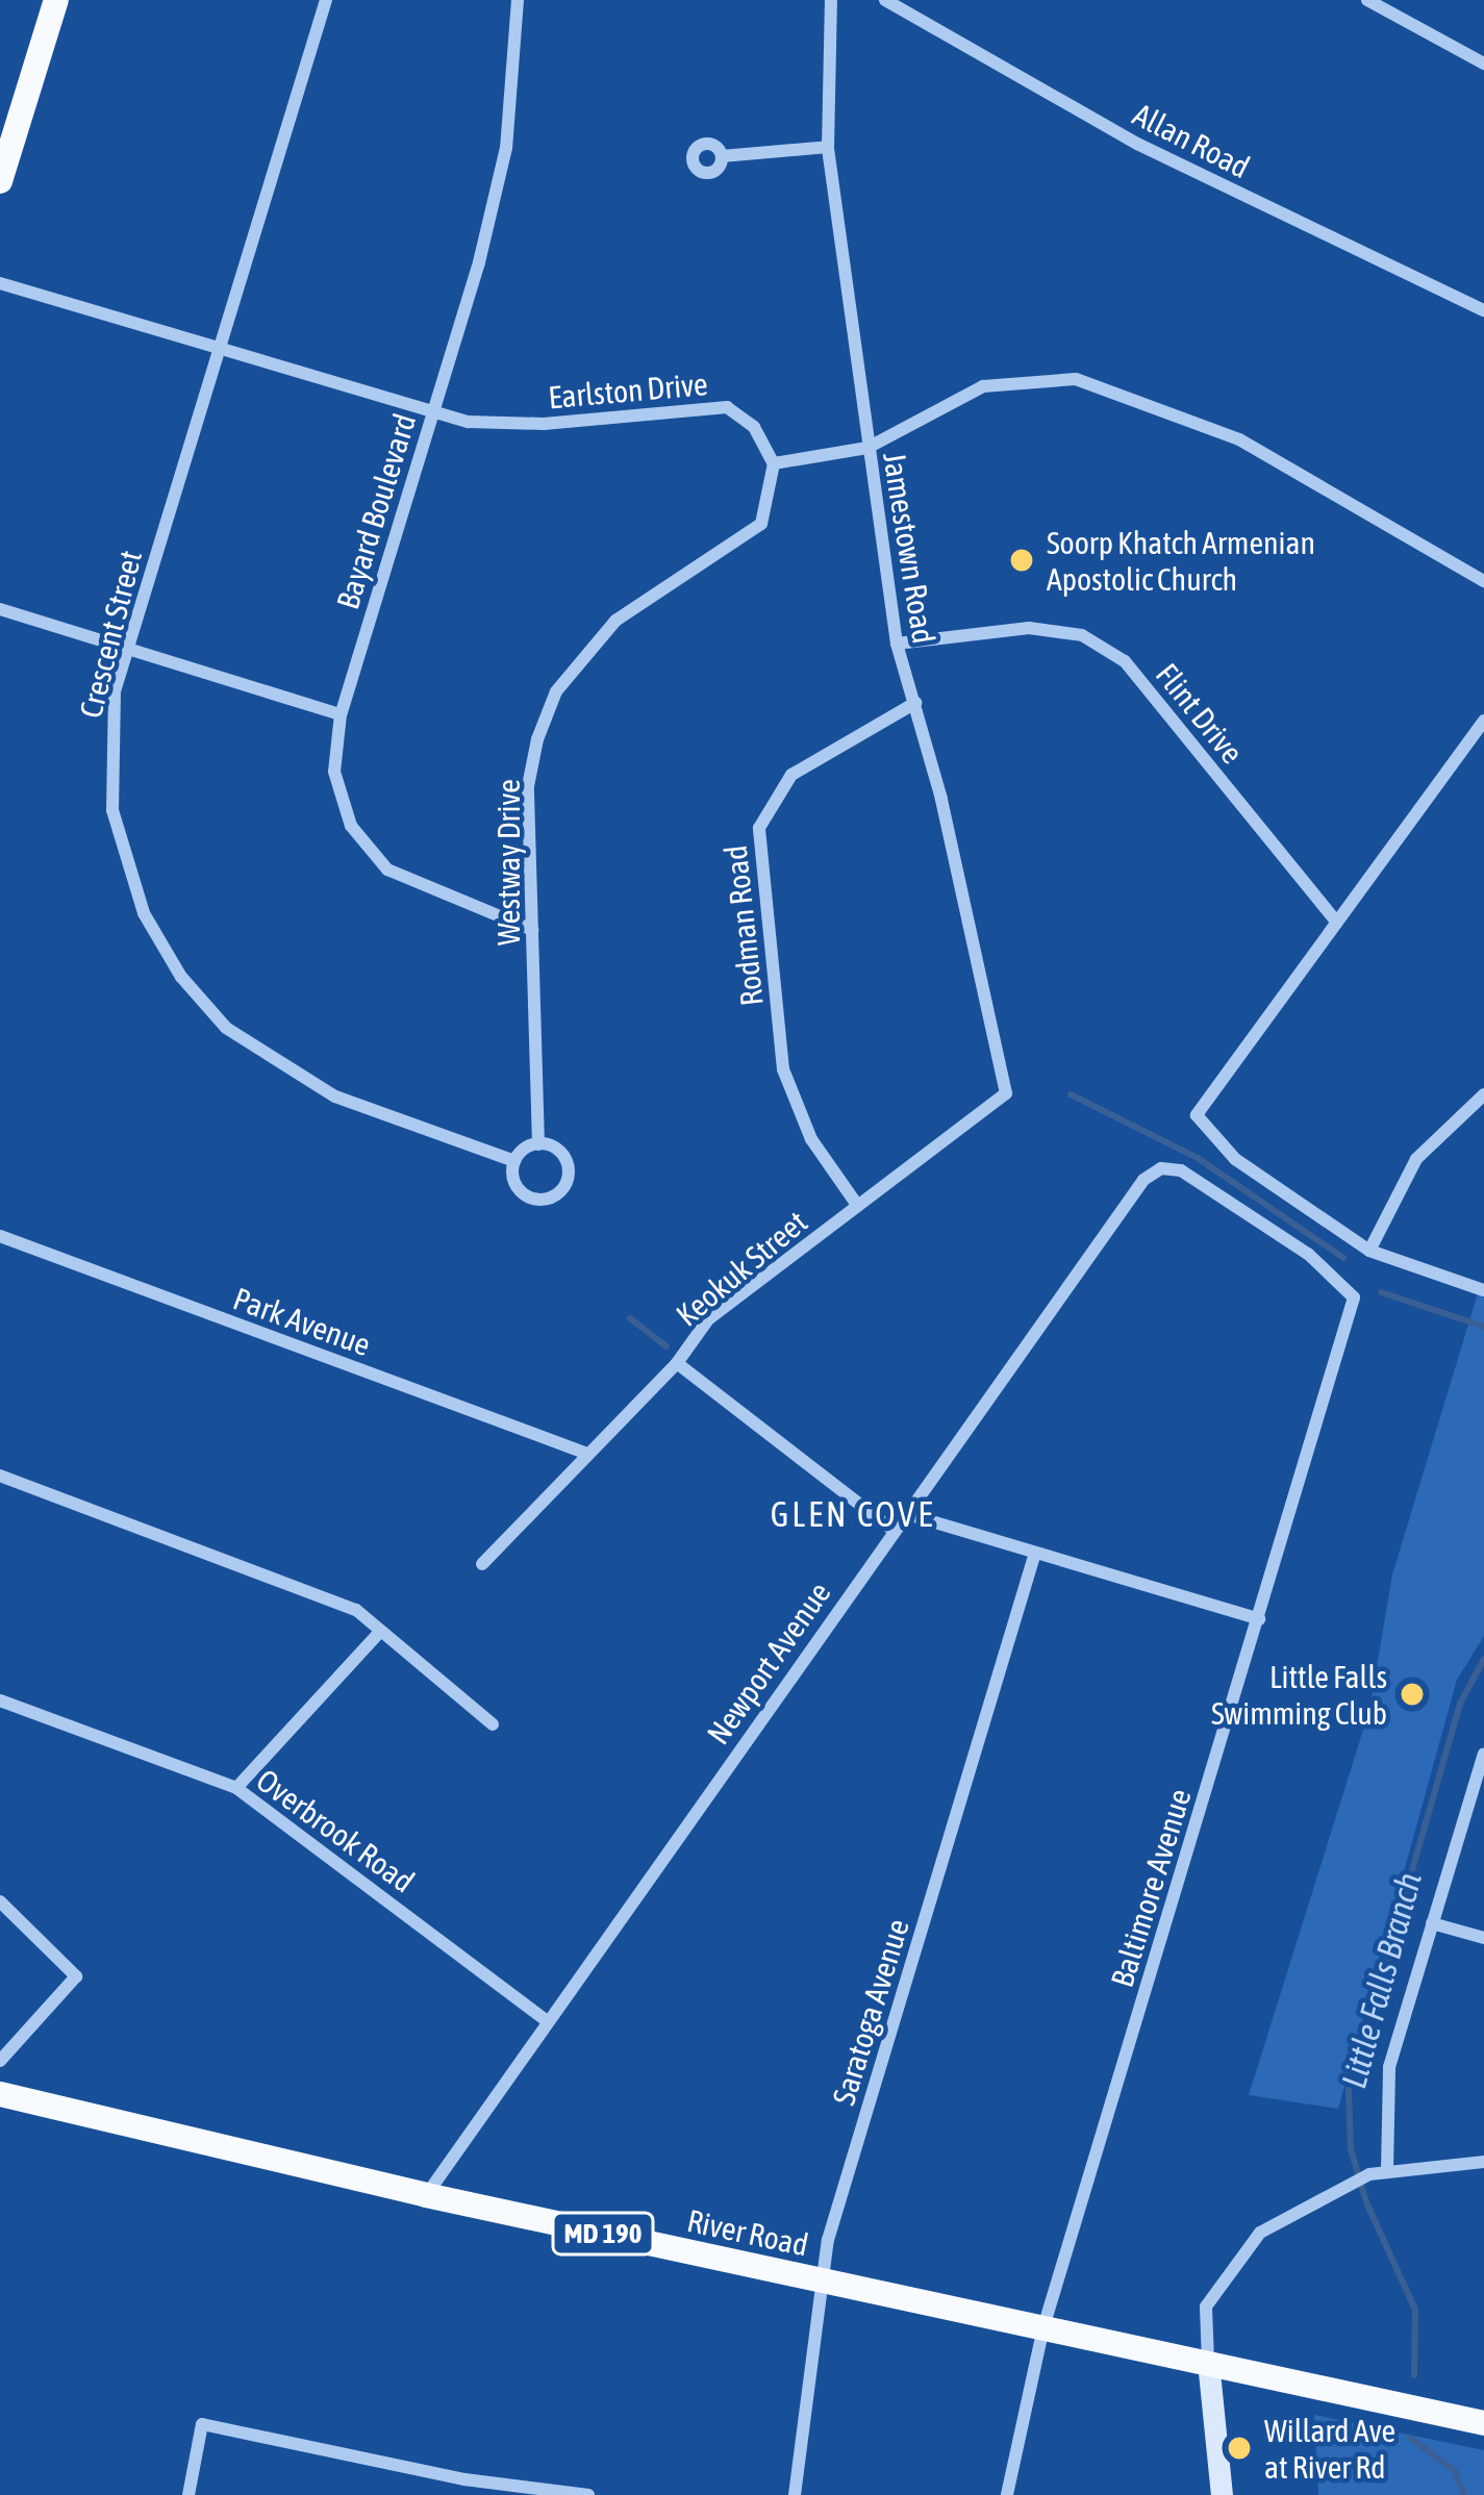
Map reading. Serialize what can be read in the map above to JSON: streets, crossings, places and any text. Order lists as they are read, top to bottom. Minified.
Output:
{"streets":{"main road":["River Road","MD 190"],"street":["Allan Road","Earlston Drive","Bayard Boulevard","Jamestown Road","Crescent Street","Flint Drive","Westway Drive","Rodman Road","Keokuk Street","Park Avenue","Newport Avenue","Overbrook Road","Baltimore Avenue","Saratoga Avenue"]},"crossings":[["Earlston Drive","Bayard Boulevard"],["Earlston Drive","Crescent Street"],["Earlston Drive","Westway Drive"],["Bayard Boulevard","Westway Drive"],["Jamestown Road","Flint Drive"],["Jamestown Road","Rodman Road"],["Jamestown Road","Keokuk Street"],["Crescent Street","Westway Drive"],["Rodman Road","Keokuk Street"],["Keokuk Street","Park Avenue"],["Newport Avenue","Overbrook Road"],["Newport Avenue","Baltimore Avenue"],["Newport Avenue","River Road"],["Baltimore Avenue","River Road"],["Saratoga Avenue","River Road"]],"districts":["GLEN COVE"],"water":["Little Falls Branch"],"places":["Soorp Khatch Armenian Apostolic Church","Little Falls Swimming Club","Willard Ave at River Rd"]}
